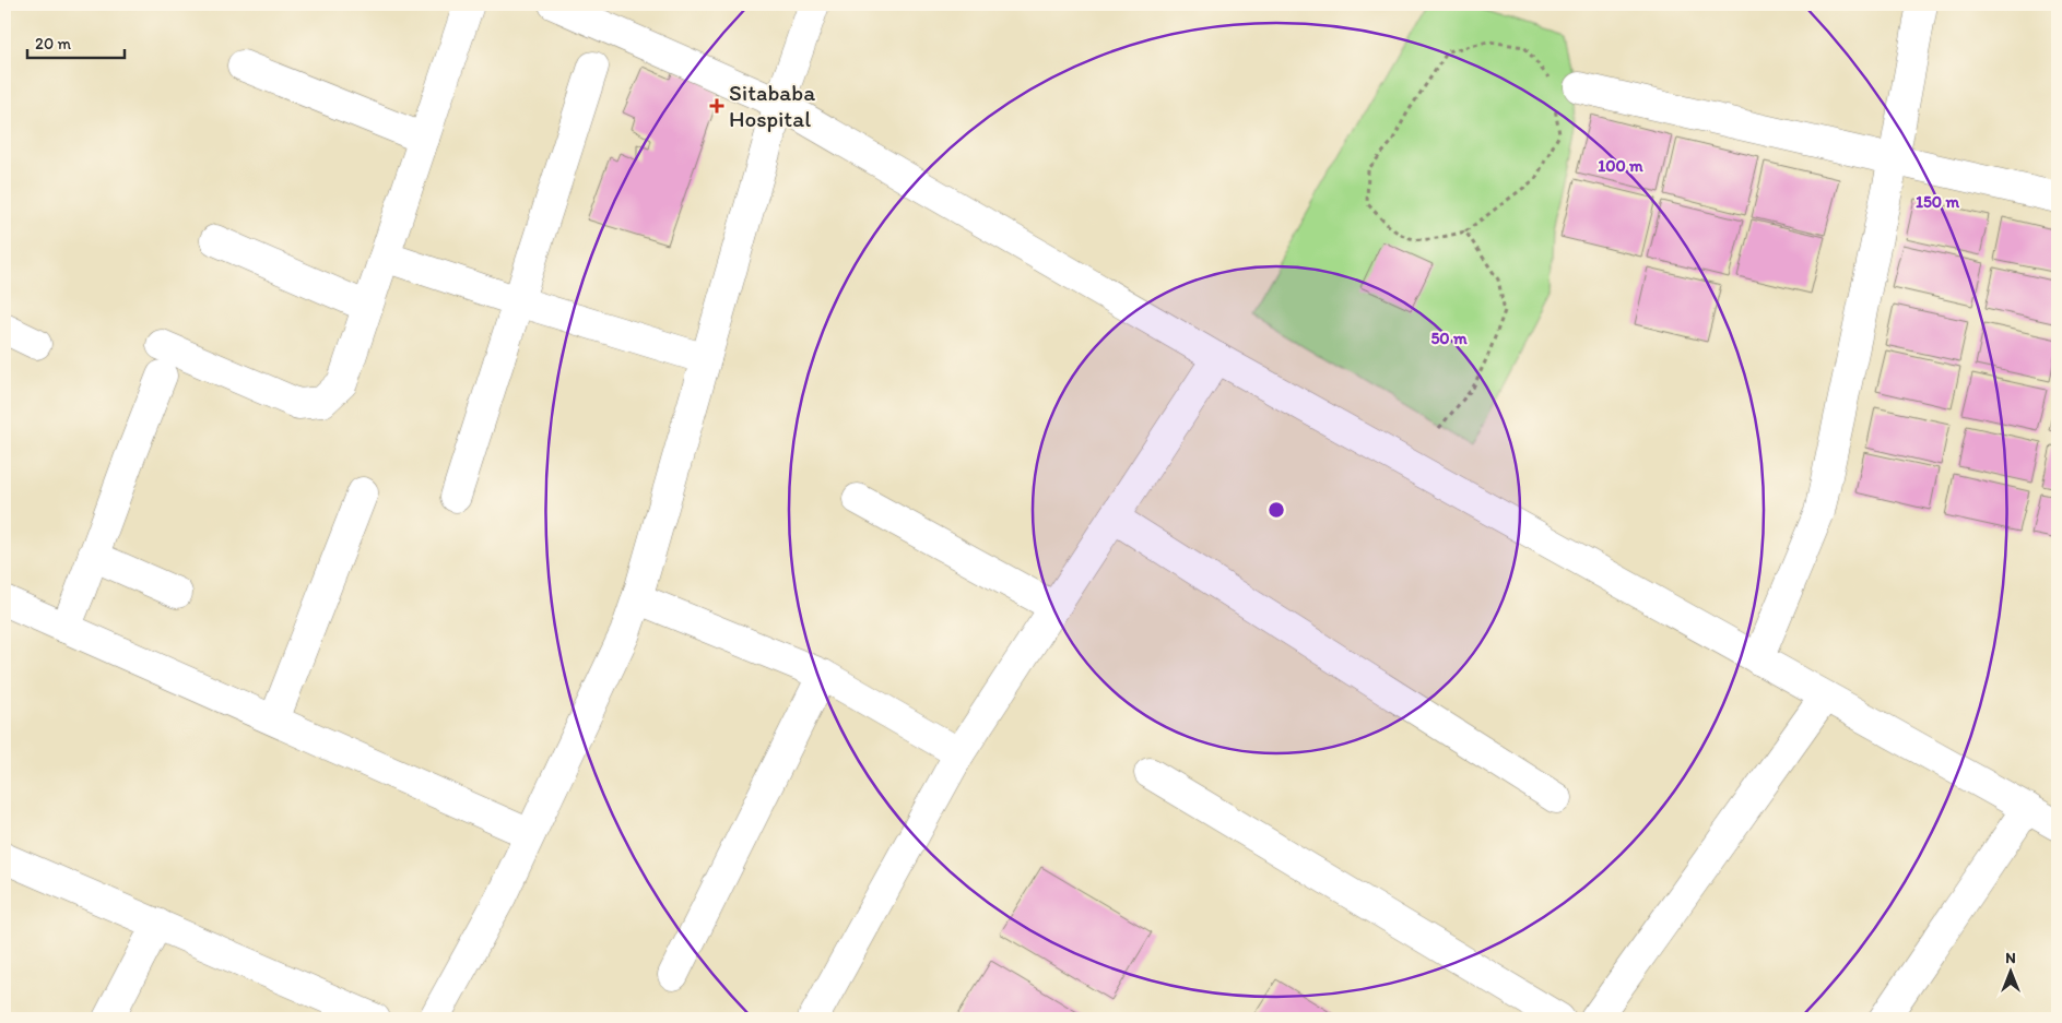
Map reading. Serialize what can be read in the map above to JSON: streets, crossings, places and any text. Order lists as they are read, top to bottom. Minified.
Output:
{"places":{"health":["Sitababa Hospital"]},"scale_bar":"20 m","north":"top","rings":["100 m","150 m","50 m"]}
